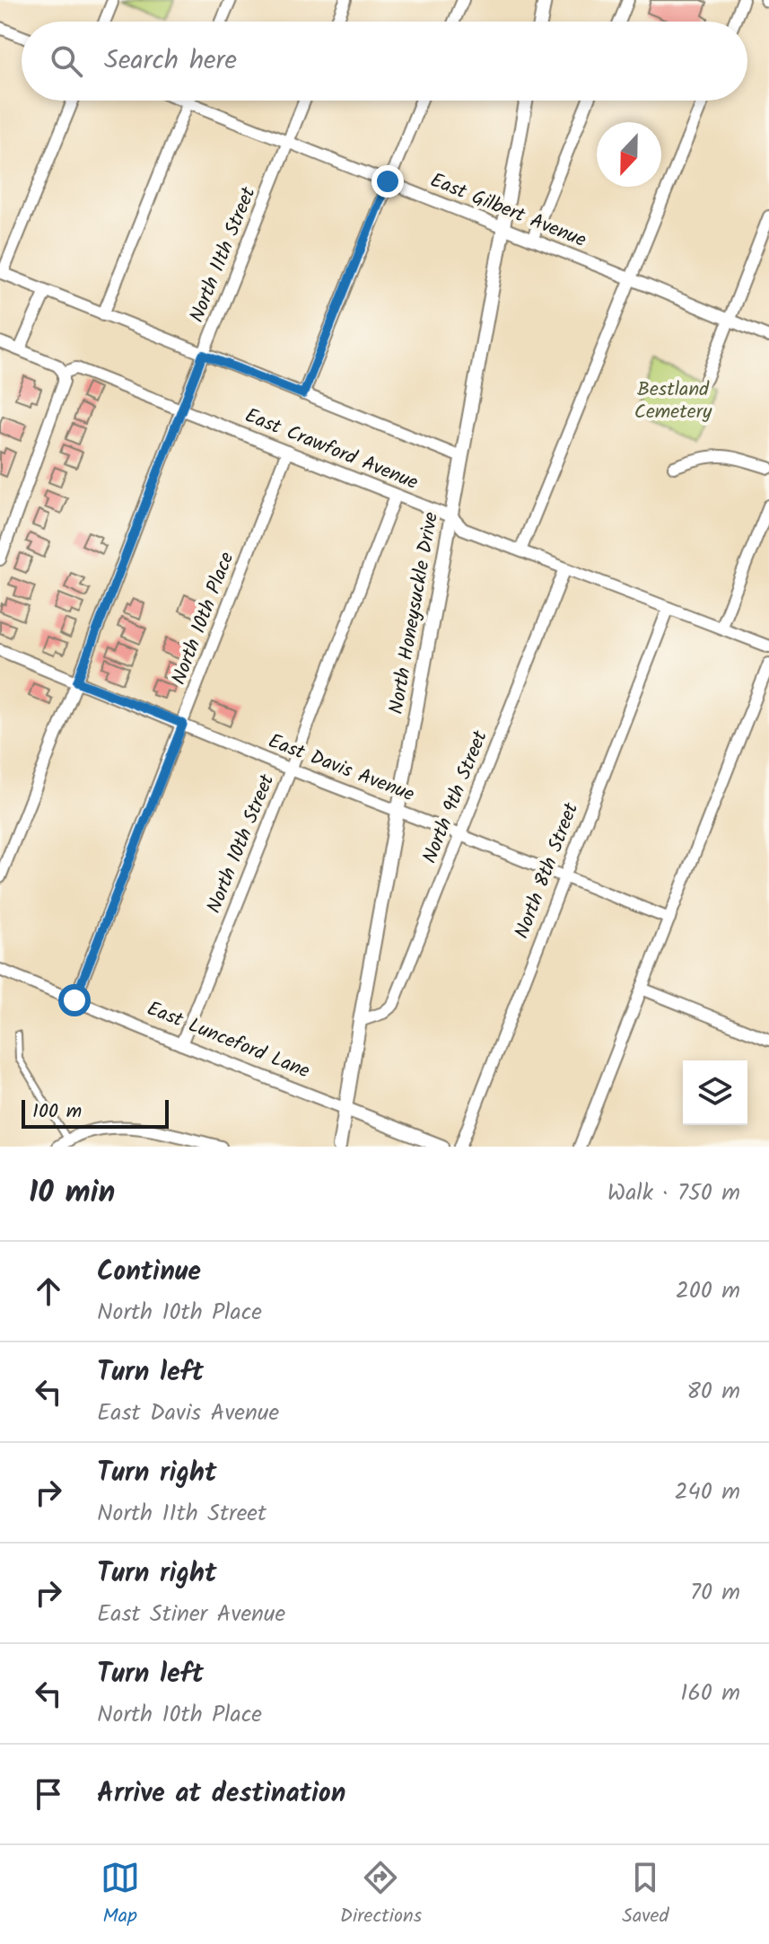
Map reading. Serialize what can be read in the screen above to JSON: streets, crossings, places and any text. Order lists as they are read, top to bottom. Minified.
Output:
{"streets":{"street":["East Gilbert Avenue","North 11th Street","East Crawford Avenue","North Honeysuckle Drive","North 10th Place","East Davis Avenue","North 9th Street","North 10th Street","North 8th Street","East Lunceford Lane"]},"crossings":[["East Gilbert Avenue","North 11th Street"],["East Gilbert Avenue","North Honeysuckle Drive"],["North 11th Street","East Crawford Avenue"],["North 11th Street","East Davis Avenue"],["East Crawford Avenue","North Honeysuckle Drive"],["East Crawford Avenue","North 10th Place"],["East Crawford Avenue","North 9th Street"],["East Crawford Avenue","North 10th Street"],["East Crawford Avenue","North 8th Street"],["North Honeysuckle Drive","East Davis Avenue"],["North Honeysuckle Drive","North 9th Street"],["North Honeysuckle Drive","East Lunceford Lane"],["North 10th Place","East Davis Avenue"],["North 10th Place","East Lunceford Lane"],["East Davis Avenue","North 9th Street"],["East Davis Avenue","North 10th Street"],["East Davis Avenue","North 8th Street"],["North 10th Street","East Lunceford Lane"]],"parks":["Bestland Cemetery"],"scale_bar":"100 m","north":"bottom","page":{"search":"Search here","scale":"100 m","heading":["10 min","Walk · 750 m"],"list":[["Continue","North 10th Place","200 m"],["Turn left","East Davis Avenue","80 m"],["Turn right","North 11th Street","240 m"],["Turn right","East Stiner Avenue","70 m"],["Turn left","North 10th Place","160 m"],"Arrive at destination"],"nav":["Map","Directions","Saved"]}}
